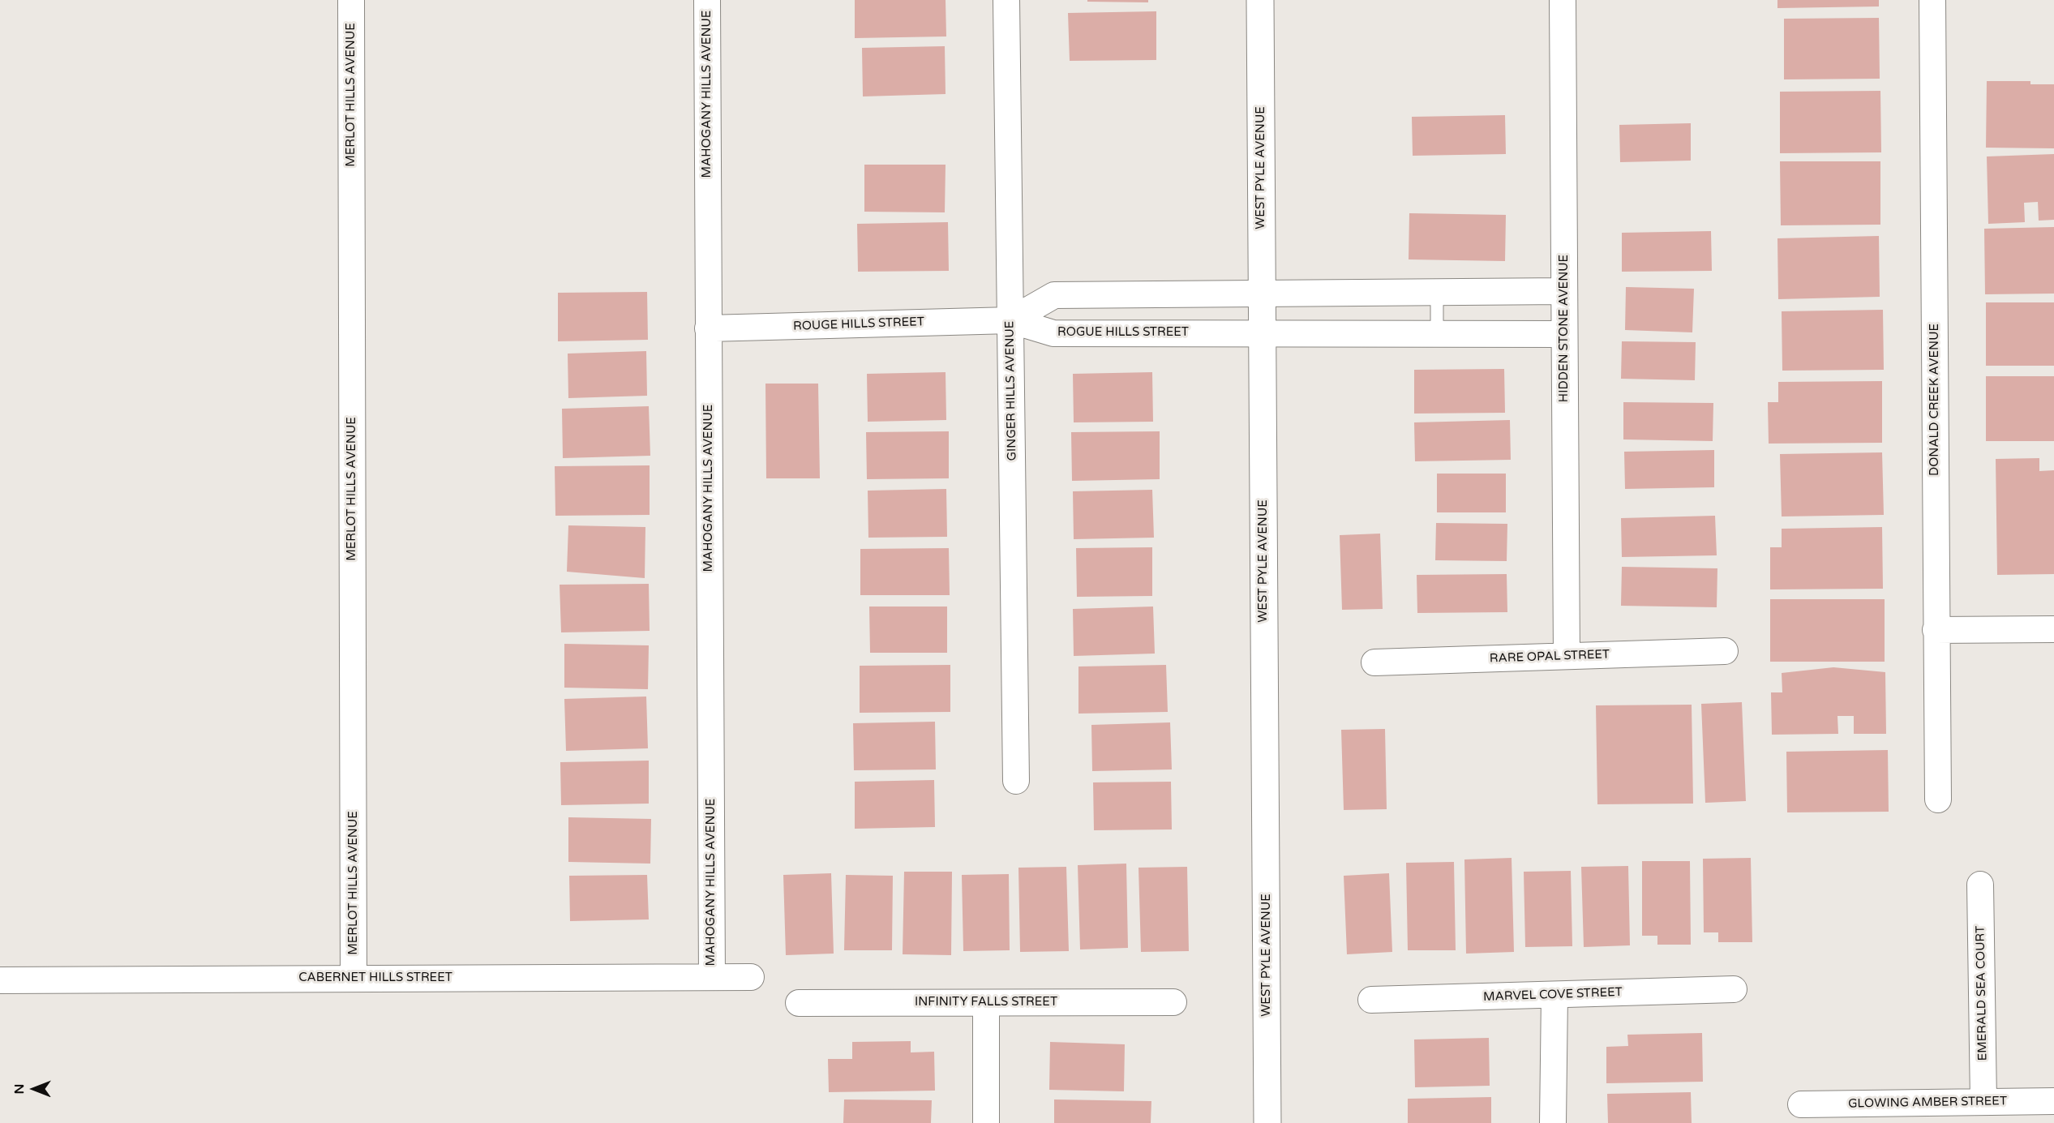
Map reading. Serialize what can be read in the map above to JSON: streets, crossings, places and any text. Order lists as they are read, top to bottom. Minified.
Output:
{"streets":{"street":["MAHOGANY HILLS AVENUE","MERLOT HILLS AVENUE","WEST PYLE AVENUE","ROUGE HILLS STREET","HIDDEN STONE AVENUE","ROGUE HILLS STREET","GINGER HILLS AVENUE","DONALD CREEK AVENUE","RARE OPAL STREET","CABERNET HILLS STREET","EMERALD SEA COURT","MARVEL COVE STREET","INFINITY FALLS STREET","GLOWING AMBER STREET"]},"crossings":[["MAHOGANY HILLS AVENUE","ROUGE HILLS STREET"],["MAHOGANY HILLS AVENUE","CABERNET HILLS STREET"],["MERLOT HILLS AVENUE","CABERNET HILLS STREET"],["WEST PYLE AVENUE","ROGUE HILLS STREET"],["ROUGE HILLS STREET","ROGUE HILLS STREET"],["ROUGE HILLS STREET","GINGER HILLS AVENUE"],["HIDDEN STONE AVENUE","ROGUE HILLS STREET"],["HIDDEN STONE AVENUE","RARE OPAL STREET"],["ROGUE HILLS STREET","GINGER HILLS AVENUE"],["EMERALD SEA COURT","GLOWING AMBER STREET"]],"north":"left"}
